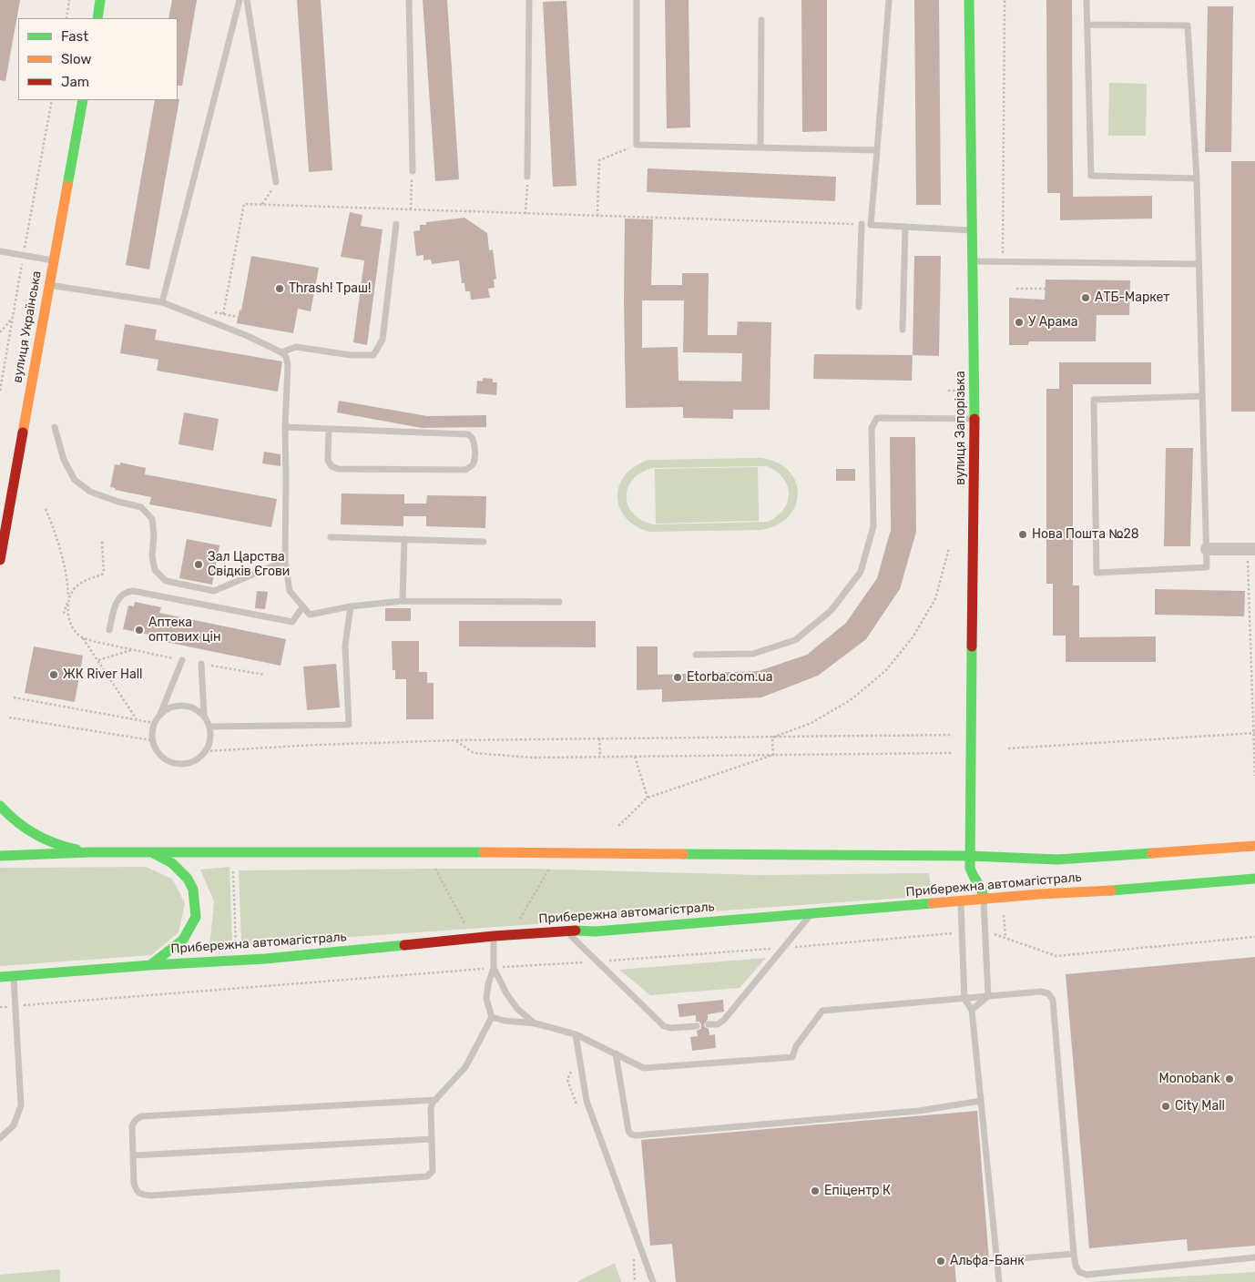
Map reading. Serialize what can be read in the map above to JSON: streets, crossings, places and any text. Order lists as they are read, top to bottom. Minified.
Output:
{"streets":{"main road":["вулиця Українська","вулиця Запорізька","Прибережна автомагістраль"]},"crossings":[["вулиця Запорізька","Прибережна автомагістраль"]],"places":["Thrash! Траш!","АТБ-Маркет","У Арама","Нова Пошта №28","Зал Царства Свідків Єгови","Аптека оптових цін","ЖК River Hall","Etorba.com.ua","Monobank","City Mall","Епіцентр К","Альфа-Банк"],"legend":["Fast","Slow","Jam"]}
